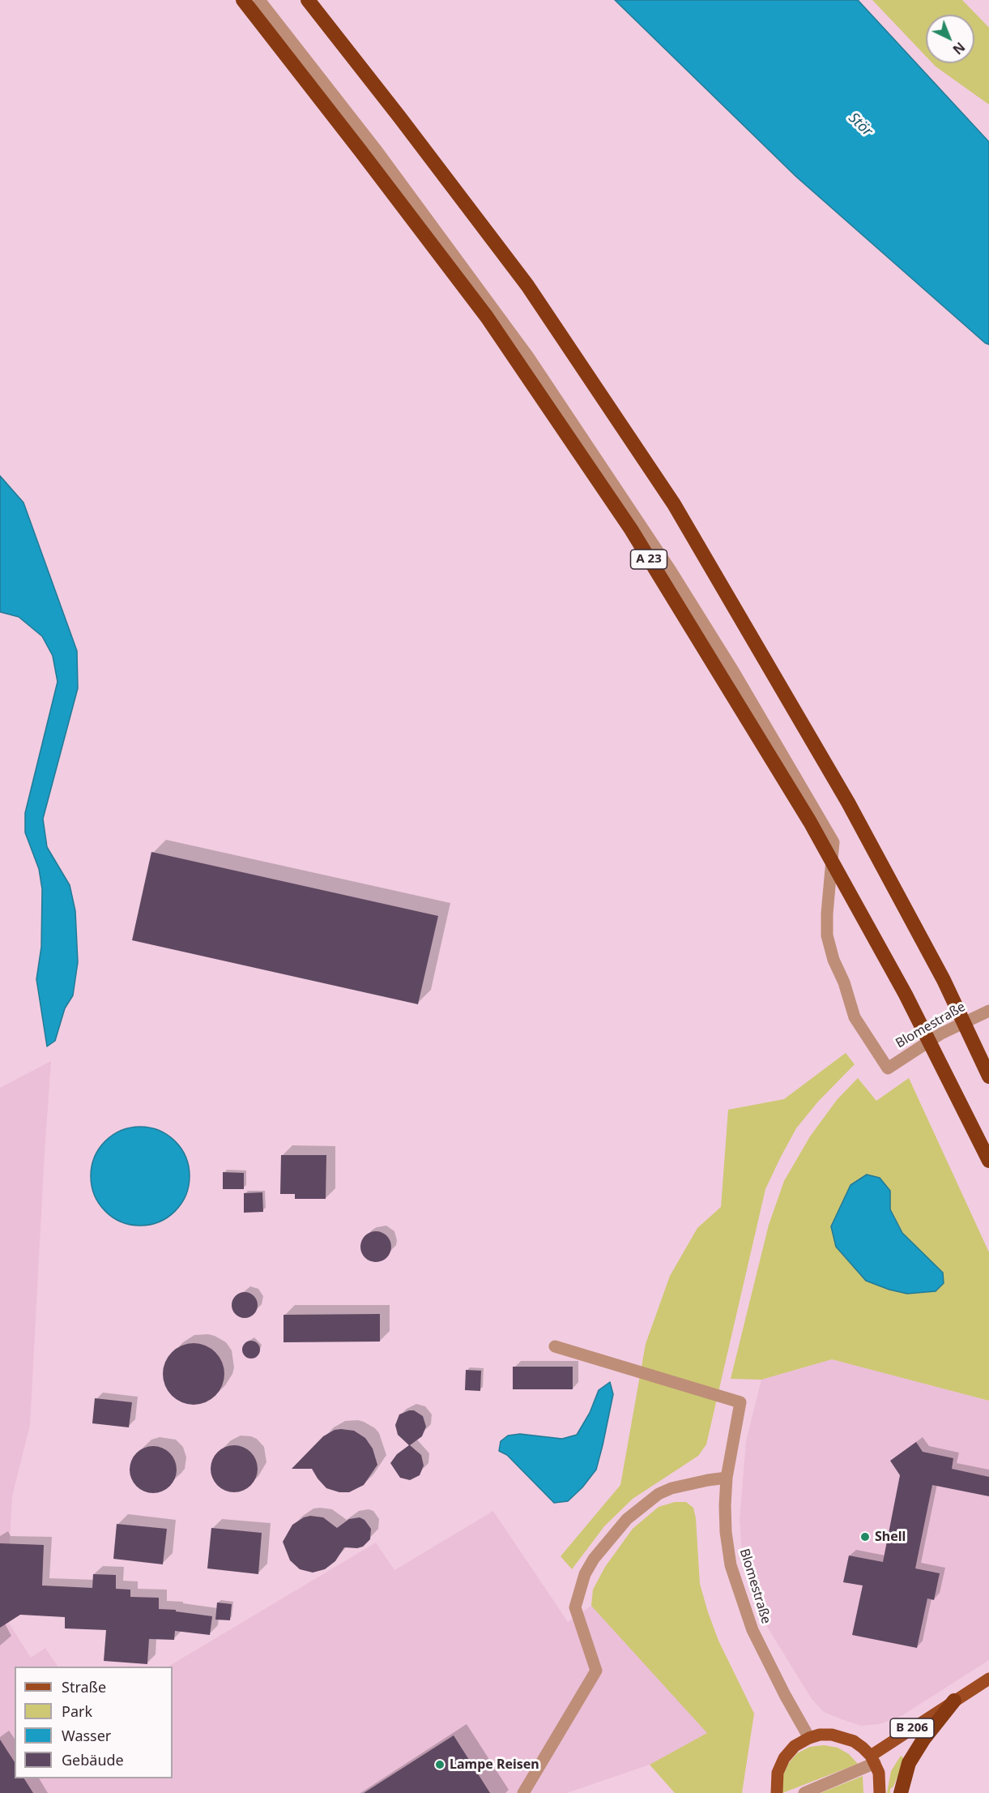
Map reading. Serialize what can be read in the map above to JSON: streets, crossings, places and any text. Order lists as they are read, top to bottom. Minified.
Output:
{"streets":{"highway":["A 23"],"main road":["B 206"],"street":["Blomestraße"]},"water":["Stör"],"places":["Shell","Lampe Reisen"],"legend":["Straße","Park","Wasser","Gebäude"],"north":"bottom right"}
